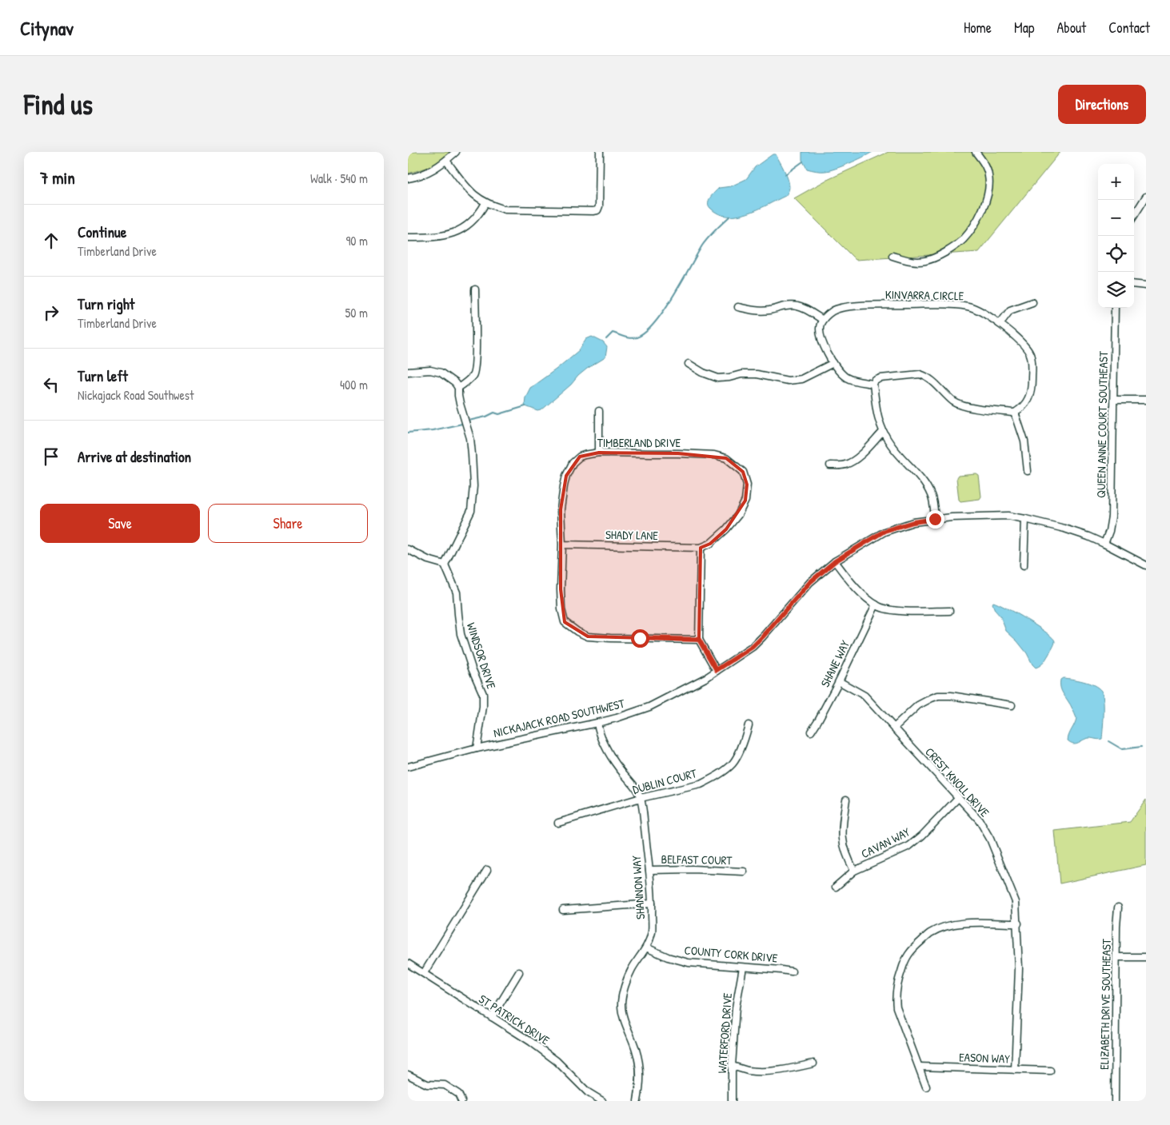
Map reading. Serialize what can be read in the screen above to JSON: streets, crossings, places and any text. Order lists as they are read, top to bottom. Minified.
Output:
{"streets":{"street":["KINVARRA CIRCLE","QUEEN ANNE COURT SOUTHEAST","TIMBERLAND DRIVE","SHADY LANE","WINDSOR DRIVE","SHANE WAY","NICKAJACK ROAD SOUTHWEST","DUBLIN COURT","CREST KNOLL DRIVE","CAVAN WAY","BELFAST COURT","SHANNON WAY","COUNTY CORK DRIVE","ELIZABETH DRIVE SOUTHEAST","ST PATRICK DRIVE","WATERFORD DRIVE","EASON WAY"]},"crossings":[["QUEEN ANNE COURT SOUTHEAST","NICKAJACK ROAD SOUTHWEST"],["TIMBERLAND DRIVE","SHADY LANE"],["WINDSOR DRIVE","NICKAJACK ROAD SOUTHWEST"],["SHANE WAY","CREST KNOLL DRIVE"],["NICKAJACK ROAD SOUTHWEST","SHANNON WAY"],["DUBLIN COURT","SHANNON WAY"],["CREST KNOLL DRIVE","CAVAN WAY"],["CREST KNOLL DRIVE","EASON WAY"],["BELFAST COURT","SHANNON WAY"],["SHANNON WAY","COUNTY CORK DRIVE"],["COUNTY CORK DRIVE","WATERFORD DRIVE"]],"page":{"header":"Citynav","nav":["Home","Map","About","Contact"],"buttons":["Directions",["Save","Share"]],"title":"Find us","heading":["7 min","Walk · 540 m"],"map_buttons":["+","−"],"list":[["Continue","Timberland Drive","90 m"],["Turn right","Timberland Drive","50 m"],["Turn left","Nickajack Road Southwest","400 m"],"Arrive at destination"]}}
